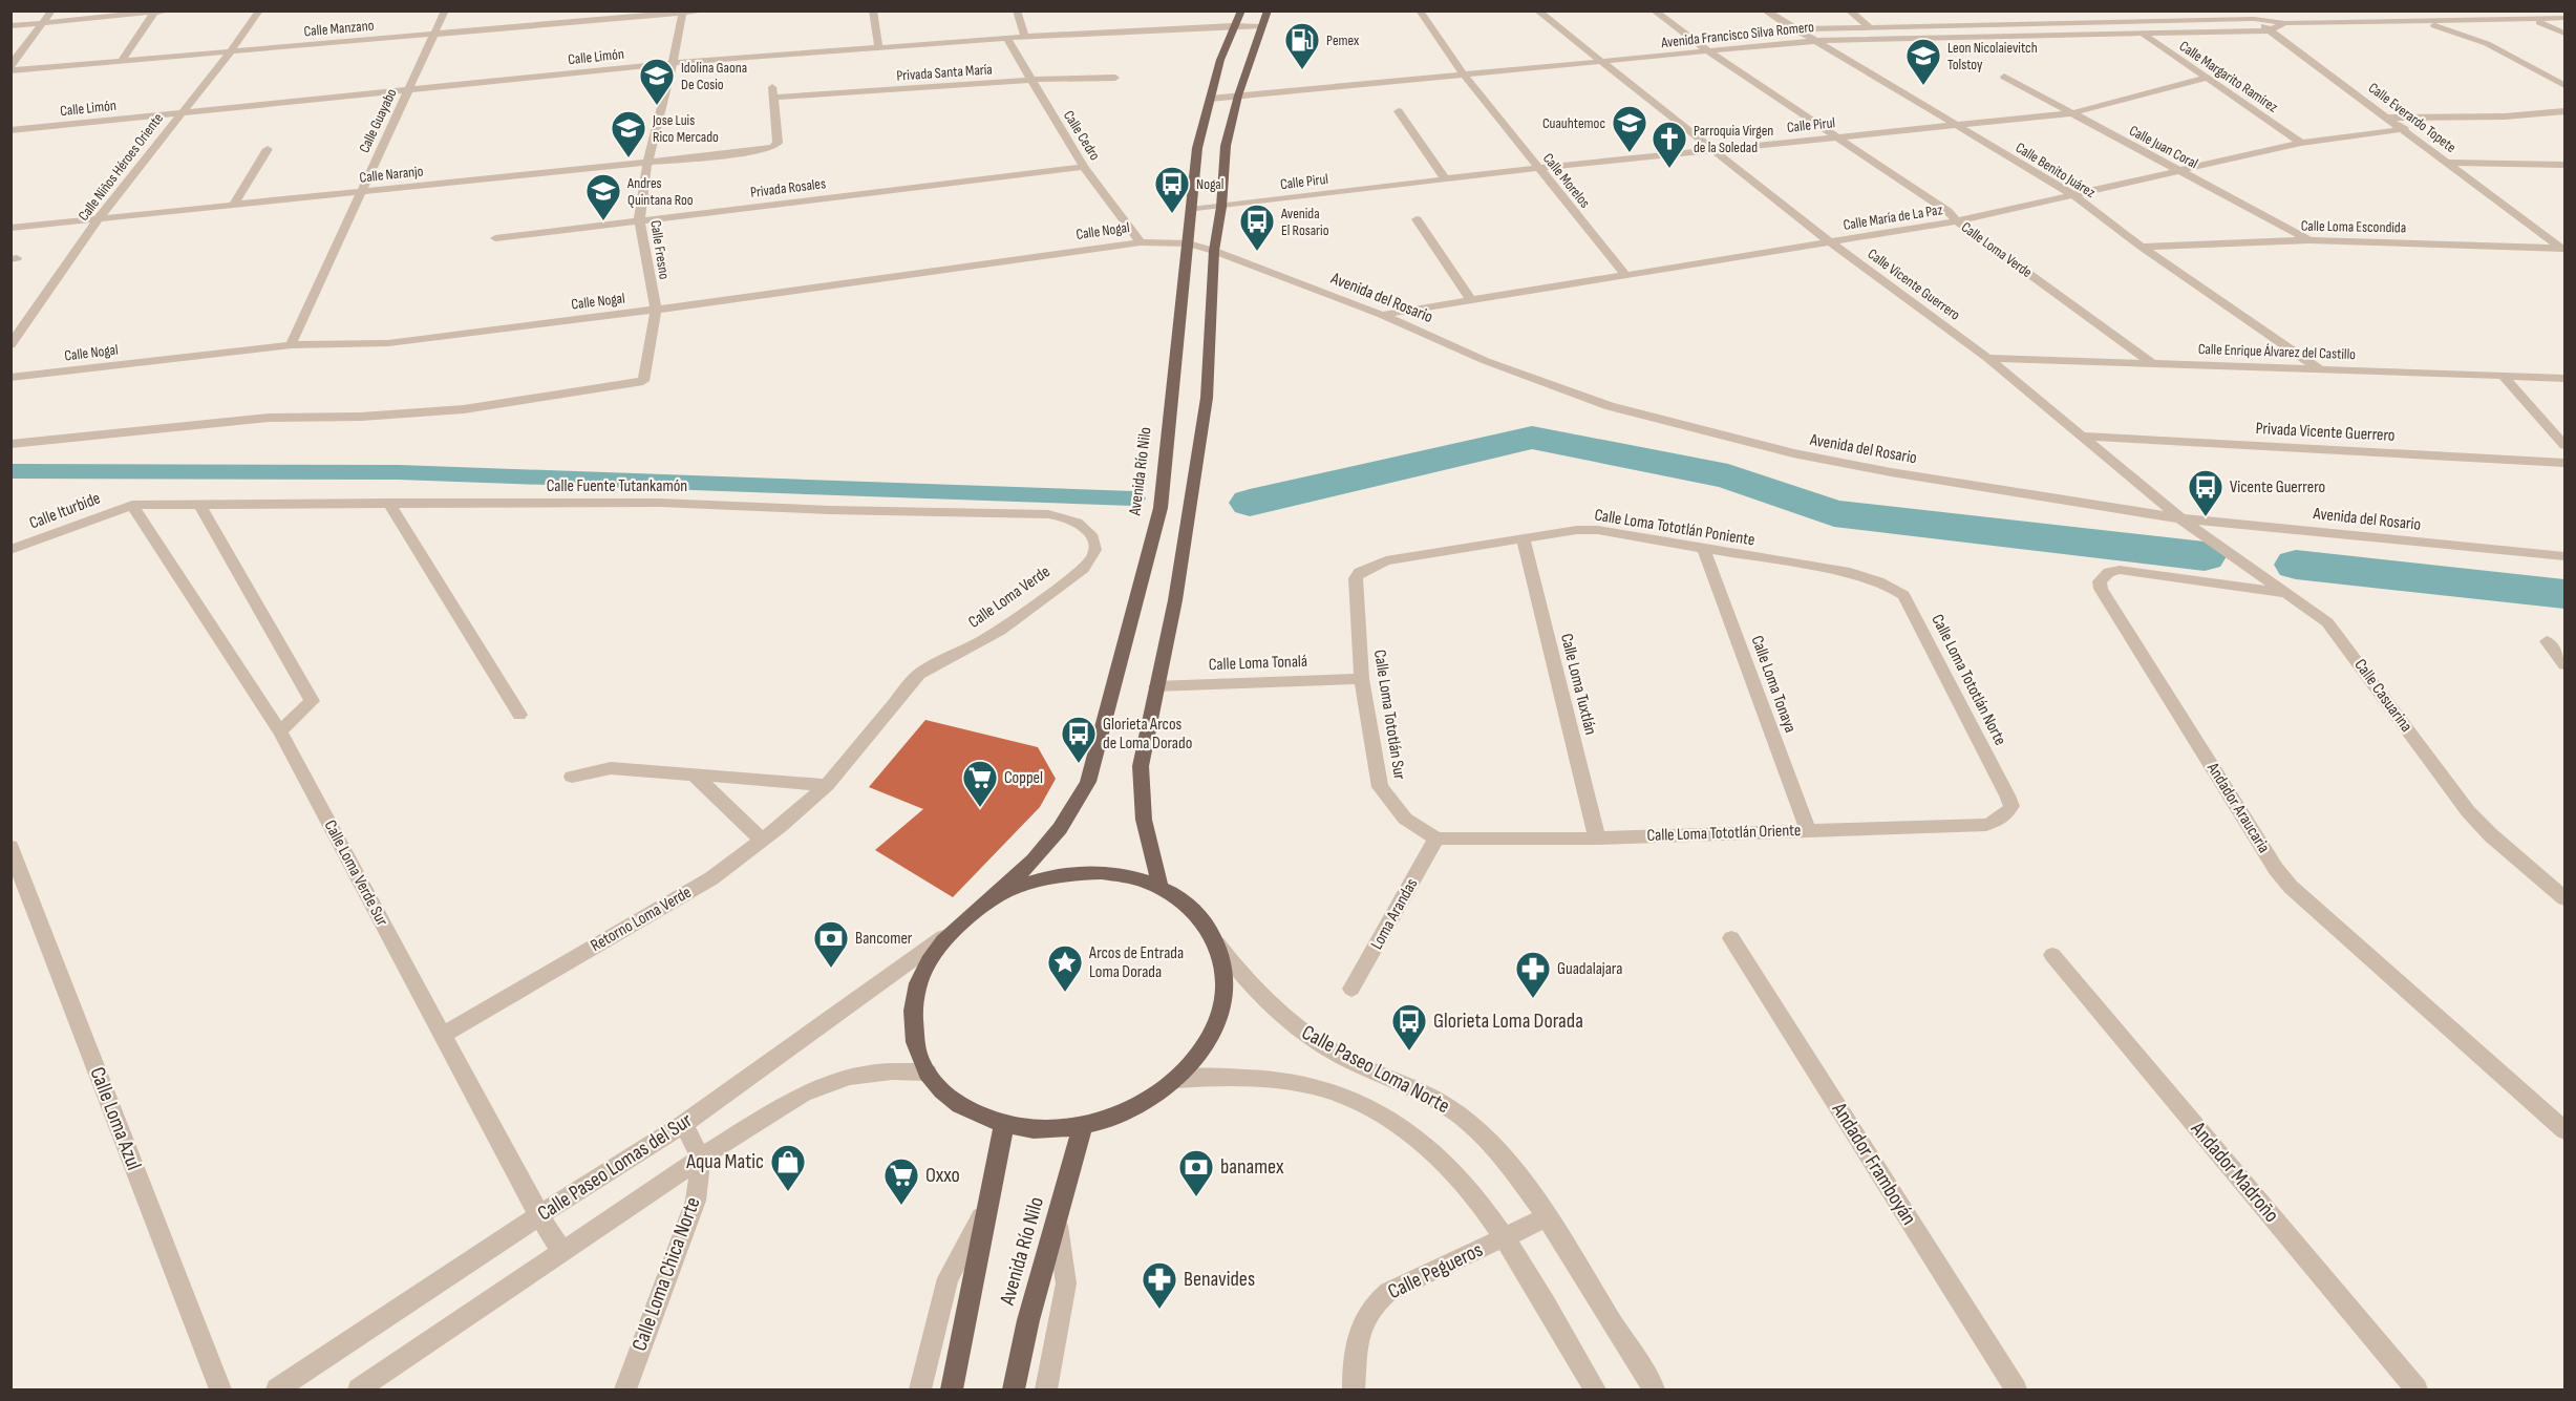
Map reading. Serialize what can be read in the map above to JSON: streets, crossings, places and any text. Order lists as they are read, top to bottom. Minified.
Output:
{"streets":{"main road":["Avenida Río Nilo"],"street":["Calle Manzano","Avenida Francisco Silva Romero","Calle Limón","Privada Santa María","Calle Margarito Ramírez","Calle Everardo Topete","Calle Guayabo","Calle Pirul","Calle Cedro","Calle Juan Coral","Calle Niños Héroes Oriente","Calle Benito Juárez","Calle Naranjo","Calle Morelos","Privada Rosales","Calle María de La Paz","Calle Loma Escondida","Calle Nogal","Calle Fresno","Calle Loma Verde","Calle Vicente Guerrero","Avenida del Rosario","Calle Enrique Álvarez del Castillo","Privada Vicente Guerrero","Calle Fuente Tutankamón","Calle Iturbide","Calle Loma Tototlán Poniente","Calle Loma Tonalá","Calle Loma Tototlán Norte","Calle Loma Tuxtlán","Calle Loma Tonaya","Calle Casuarina","Calle Loma Tototlán Sur","Andador Araucaria","Calle Loma Tototlán Oriente","Calle Loma Verde Sur","Loma Arandas","Retorno Loma Verde","Calle Paseo Loma Norte","Calle Loma Azul","Andador Framboyán","Calle Paseo Lomas del Sur","Andador Madroño","Calle Pegueros","Calle Loma Chica Norte"]},"crossings":[["Calle Manzano","Calle Guayabo"],["Calle Manzano","Calle Niños Héroes Oriente"],["Calle Manzano","Calle Fresno"],["Avenida Francisco Silva Romero","Calle Margarito Ramírez"],["Avenida Francisco Silva Romero","Calle Everardo Topete"],["Avenida Francisco Silva Romero","Calle Benito Juárez"],["Avenida Francisco Silva Romero","Calle Morelos"],["Avenida Francisco Silva Romero","Calle Loma Verde"],["Avenida Francisco Silva Romero","Calle Vicente Guerrero"],["Avenida Francisco Silva Romero","Avenida Río Nilo"],["Calle Limón","Calle Guayabo"],["Calle Limón","Calle Cedro"],["Calle Limón","Calle Niños Héroes Oriente"],["Calle Limón","Calle Fresno"],["Calle Limón","Avenida Río Nilo"],["Privada Santa María","Calle Cedro"],["Privada Santa María","Calle Naranjo"],["Calle Margarito Ramírez","Calle Pirul"],["Calle Margarito Ramírez","Calle María de La Paz"],["Calle Everardo Topete","Calle María de La Paz"],["Calle Everardo Topete","Calle Loma Escondida"],["Calle Guayabo","Calle Naranjo"],["Calle Guayabo","Calle Nogal"],["Calle Pirul","Calle Juan Coral"],["Calle Pirul","Calle Benito Juárez"],["Calle Pirul","Calle Morelos"],["Calle Pirul","Calle Loma Verde"],["Calle Pirul","Calle Vicente Guerrero"],["Calle Pirul","Avenida Río Nilo"],["Calle Cedro","Privada Rosales"],["Calle Cedro","Calle Nogal"],["Calle Juan Coral","Calle María de La Paz"],["Calle Juan Coral","Calle Loma Escondida"],["Calle Niños Héroes Oriente","Calle Naranjo"],["Calle Benito Juárez","Calle María de La Paz"],["Calle Benito Juárez","Calle Loma Escondida"],["Calle Benito Juárez","Calle Enrique Álvarez del Castillo"],["Calle Naranjo","Calle Fresno"],["Calle Morelos","Calle María de La Paz"],["Privada Rosales","Calle Fresno"],["Calle María de La Paz","Calle Loma Verde"],["Calle María de La Paz","Calle Vicente Guerrero"],["Calle María de La Paz","Avenida del Rosario"],["Calle Nogal","Calle Fresno"],["Calle Nogal","Avenida del Rosario"],["Calle Nogal","Avenida Río Nilo"],["Calle Loma Verde","Calle Enrique Álvarez del Castillo"],["Calle Loma Verde","Calle Fuente Tutankamón"],["Calle Loma Verde","Retorno Loma Verde"],["Calle Vicente Guerrero","Avenida del Rosario"],["Calle Vicente Guerrero","Calle Enrique Álvarez del Castillo"],["Calle Vicente Guerrero","Privada Vicente Guerrero"],["Calle Vicente Guerrero","Calle Casuarina"],["Avenida del Rosario","Avenida Río Nilo"],["Avenida del Rosario","Calle Casuarina"],["Calle Fuente Tutankamón","Calle Iturbide"],["Calle Fuente Tutankamón","Calle Loma Verde Sur"],["Calle Iturbide","Calle Loma Verde Sur"],["Calle Loma Tototlán Poniente","Calle Loma Tototlán Norte"],["Calle Loma Tototlán Poniente","Calle Loma Tuxtlán"],["Calle Loma Tototlán Poniente","Calle Loma Tonaya"],["Calle Loma Tototlán Poniente","Calle Loma Tototlán Sur"],["Calle Loma Tonalá","Calle Loma Tototlán Sur"],["Calle Loma Tototlán Norte","Calle Loma Tototlán Oriente"],["Calle Loma Tuxtlán","Calle Loma Tototlán Oriente"],["Calle Loma Tonaya","Calle Loma Tototlán Oriente"],["Calle Casuarina","Andador Araucaria"],["Calle Loma Tototlán Sur","Calle Loma Tototlán Oriente"],["Calle Loma Tototlán Sur","Loma Arandas"],["Calle Loma Tototlán Oriente","Loma Arandas"],["Calle Loma Verde Sur","Retorno Loma Verde"],["Calle Loma Verde Sur","Calle Paseo Lomas del Sur"],["Calle Paseo Loma Norte","Calle Pegueros"]],"places":{"fuel station":["Pemex"],"school or university":["Leon Nicolaievitch Tolstoy","Idolina Gaona De Cosio","Cuauhtemoc","Jose Luis Rico Mercado","Andres Quintana Roo"],"church":["Parroquia Virgen de la Soledad"],"bus stop":["Nogal","Avenida El Rosario","Vicente Guerrero","Glorieta Arcos de Loma Dorado","Glorieta Loma Dorada"],"supermarket":["Coppel","Oxxo"],"bank":["Bancomer","banamex"],"place":["Arcos de Entrada Loma Dorada"],"pharmacy":["Guadalajara","Benavides"],"shop":["Aqua Matic"]}}
